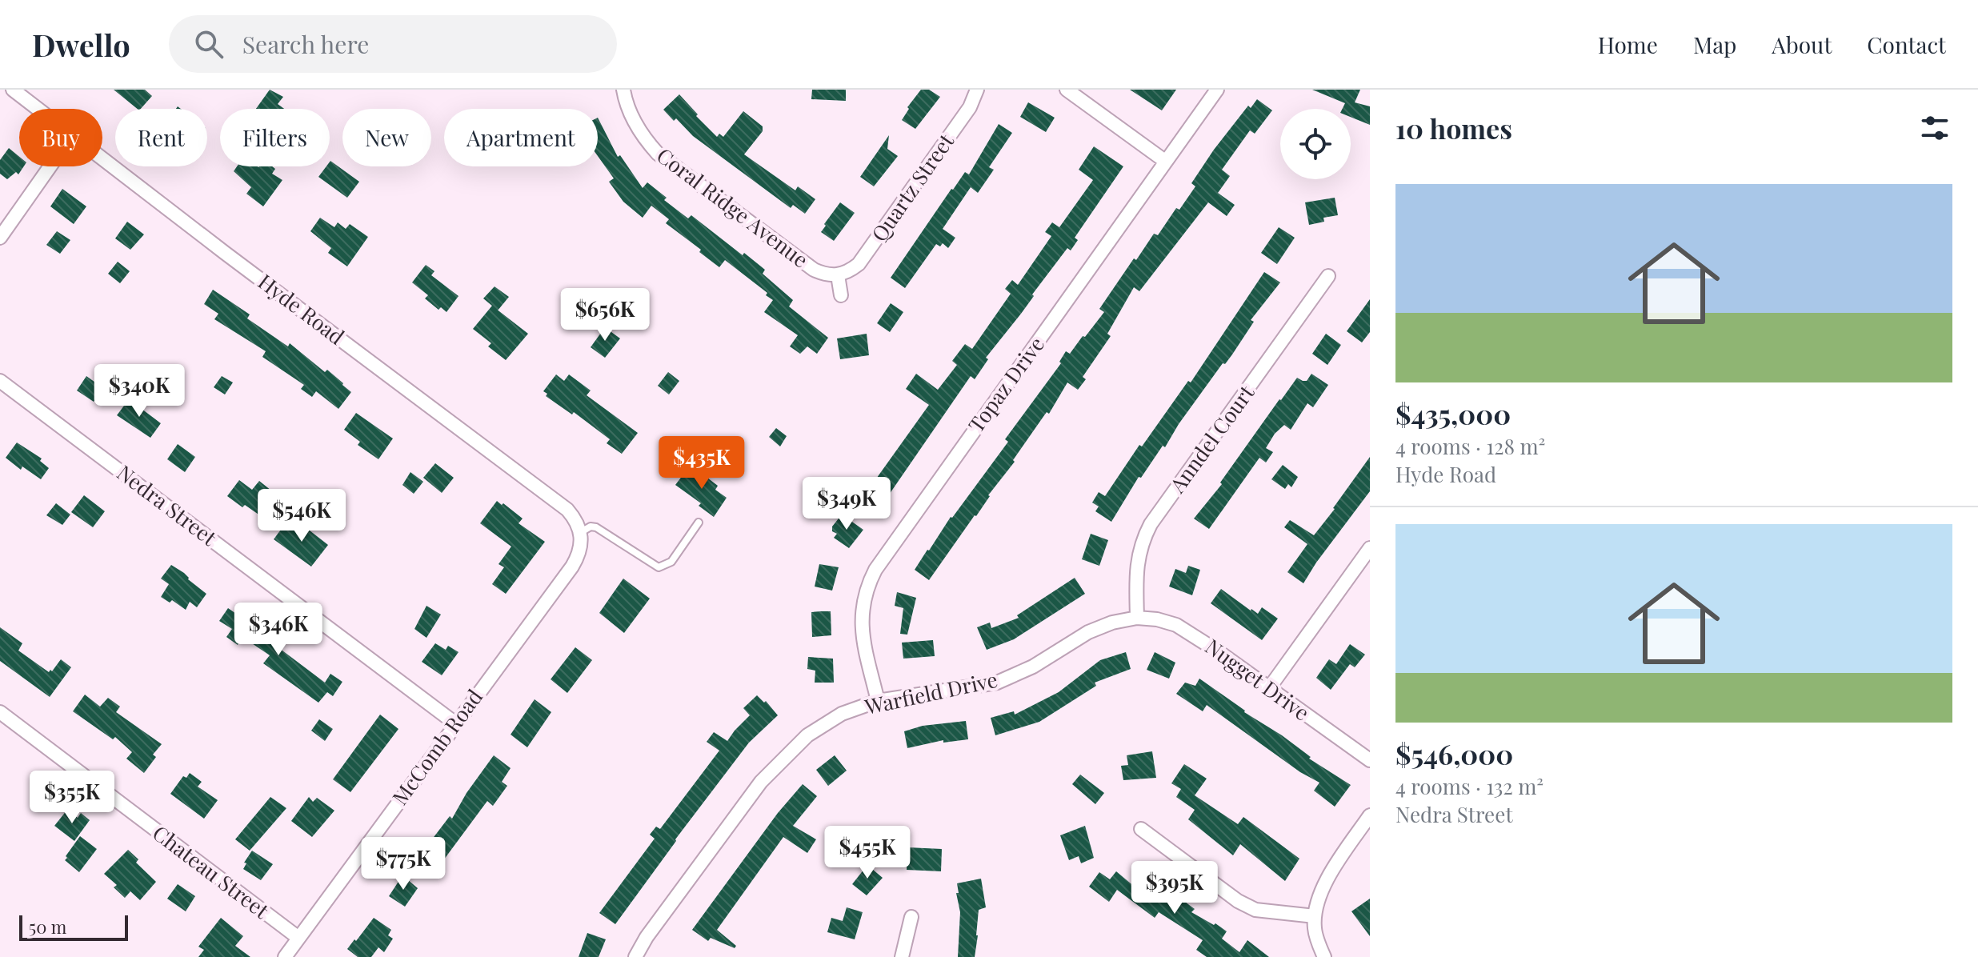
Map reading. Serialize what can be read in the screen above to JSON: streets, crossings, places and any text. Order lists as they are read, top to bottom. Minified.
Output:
{"streets":{"street":["Quartz Street","Coral Ridge Avenue","Hyde Road","Topaz Drive","Anndel Court","Nedra Street","Nugget Drive","Warfield Drive","McComb Road","Chateau Street"]},"crossings":[["Quartz Street","Coral Ridge Avenue"],["Hyde Road","McComb Road"],["Topaz Drive","Warfield Drive"],["Anndel Court","Nugget Drive"],["Anndel Court","Warfield Drive"],["Nedra Street","McComb Road"],["Nugget Drive","Warfield Drive"],["McComb Road","Chateau Street"]],"scale_bar":"50 m","page":{"header":"Dwello","search":"Search here","nav":["Home","Map","About","Contact"],"heading":"10 homes","chip":["Buy","Rent","Filters","New","Apartment"],"list":[{"name":"$435,000","note":"4 rooms · 128 m² · Hyde Road"},{"name":"$546,000","note":"4 rooms · 132 m² · Nedra Street"}],"price":["$656K","$340K","$435K","$349K","$546K","$346K","$355K","$455K","$775K","$395K"],"scale":"50 m"}}
